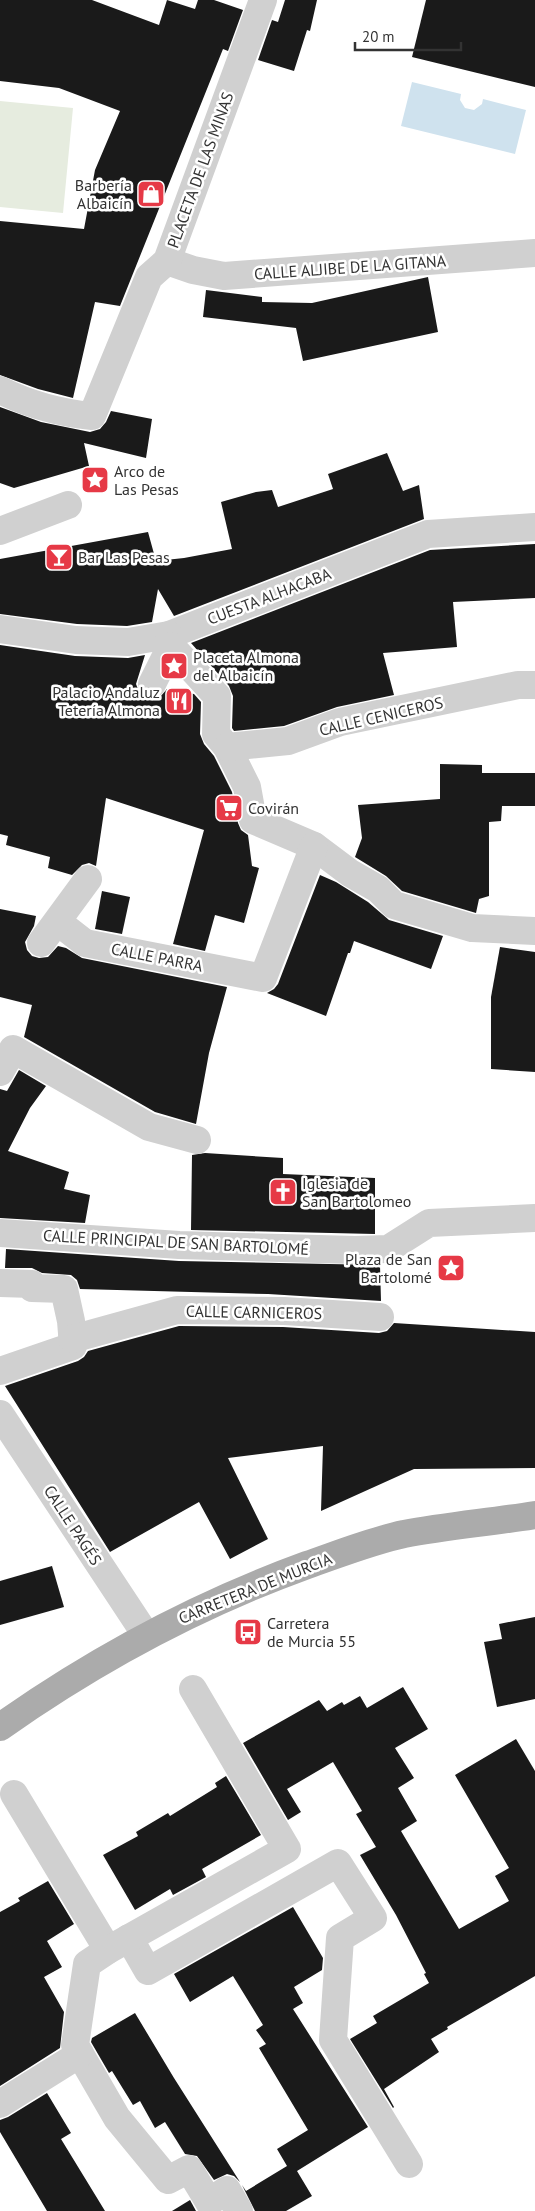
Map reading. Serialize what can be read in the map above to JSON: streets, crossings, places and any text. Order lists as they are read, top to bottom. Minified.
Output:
{"streets":{"main road":["CARRETERA DE MURCIA"],"street":["PLACETA DE LAS MINAS","CALLE ALJIBE DE LA GITANA","CUESTA ALHACABA","CALLE CENICEROS","CALLE PARRA","CALLE PRINCIPAL DE SAN BARTOLOMÉ","CALLE CARNICEROS","CALLE PAGÉS"]},"crossings":[["PLACETA DE LAS MINAS","CALLE ALJIBE DE LA GITANA"],["CALLE PAGÉS","CARRETERA DE MURCIA"]],"places":{"shop":["Barbería Albaicín"],"place":["Arco de Las Pesas","Placeta Almona del Albaicín","Plaza de San Bartolomé"],"bar":["Bar Las Pesas"],"restaurant":["Palacio Andaluz Tetería Almona"],"supermarket":["Covirán"],"church":["Iglesia de San Bartolomeo"],"bus stop":["Carretera de Murcia 55"]},"scale_bar":"20 m"}
